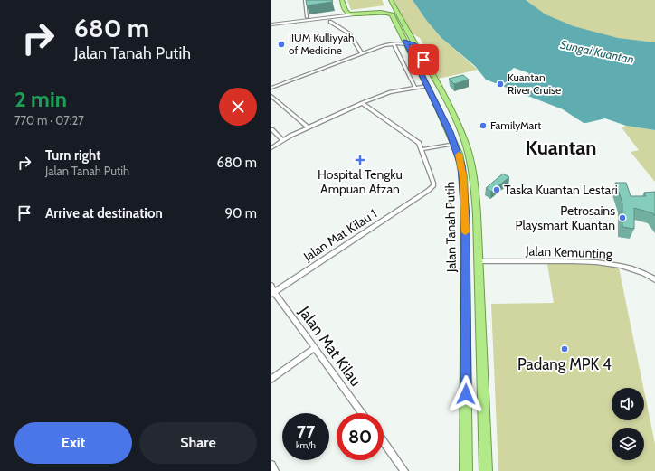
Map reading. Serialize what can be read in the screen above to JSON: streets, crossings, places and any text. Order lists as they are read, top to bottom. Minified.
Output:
{"streets":{"highway":["Jalan Tanah Putih"],"street":["Jalan Mat Kilau 1","Jalan Kemunting","Jalan Mat Kilau"]},"crossings":[["Jalan Tanah Putih","Jalan Kemunting"],["Jalan Mat Kilau 1","Jalan Mat Kilau"]],"districts":["Kuantan"],"water":["Sungai Kuantan"],"places":{"other":["IIUM Kulliyyah of Medicine","Kuantan River Cruise","FamilyMart","Taska Kuantan Lestari","Petrosains Playsmart Kuantan","Padang MPK 4"],"health":["Hospital Tengku Ampuan Afzan"]},"page":{"turn":["680 m","Jalan Tanah Putih"],"heading":["2 min","770 m · 07:27"],"list":[{"name":"Turn right","note":"Jalan Tanah Putih","value":"680 m"},{"name":"Arrive at destination","value":"90 m"}],"speed":"77 km/h","limit":"80","buttons":["Exit","Share"]}}
